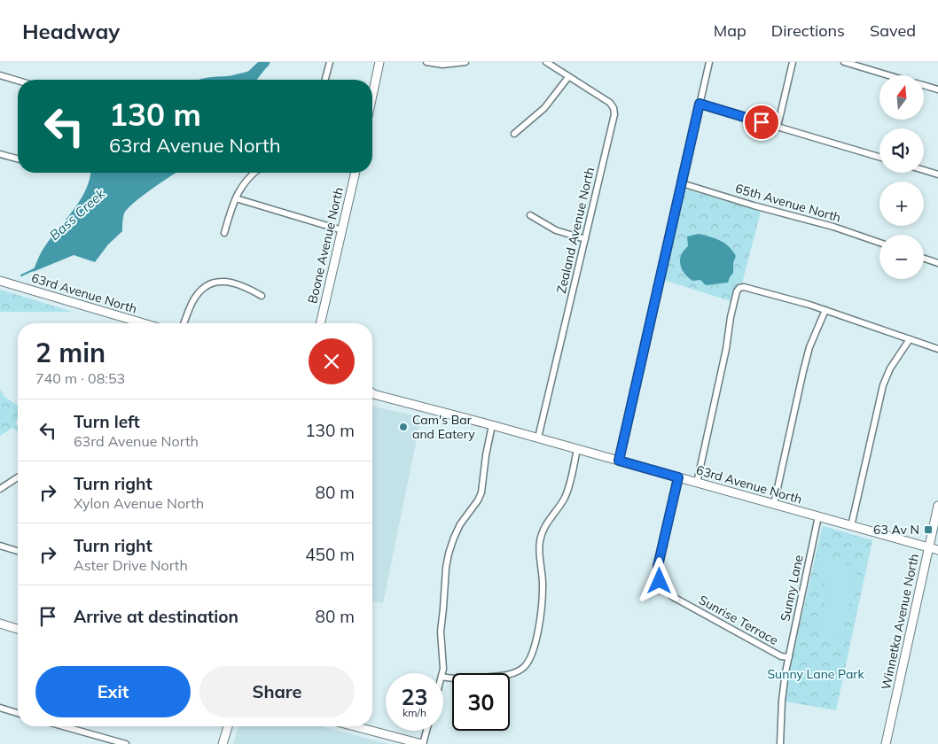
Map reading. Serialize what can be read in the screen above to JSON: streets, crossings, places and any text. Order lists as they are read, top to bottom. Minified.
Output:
{"streets":{"street":["65th Avenue North","Zealand Avenue North","Boone Avenue North","63rd Avenue North","Sunny Lane","Sunrise Terrace","Winnetka Avenue North"]},"crossings":[["Zealand Avenue North","63rd Avenue North"],["63rd Avenue North","Sunny Lane"],["63rd Avenue North","Sunrise Terrace"],["63rd Avenue North","Winnetka Avenue North"],["Sunny Lane","Sunrise Terrace"]],"water":["Bass Creek"],"parks":["Sunny Lane Park"],"places":{"other":["Cam's Bar and Eatery"],"transit":["63 Av N"]},"north":"top","page":{"header":"Headway","nav":["Map","Directions","Saved"],"map_buttons":["+","−"],"turn":["130 m","63rd Avenue North"],"heading":["2 min","740 m · 08:53"],"list":[{"name":"Turn left","note":"63rd Avenue North","value":"130 m"},{"name":"Turn right","note":"Xylon Avenue North","value":"80 m"},{"name":"Turn right","note":"Aster Drive North","value":"450 m"},{"name":"Arrive at destination","value":"80 m"}],"buttons":["Exit","Share"],"speed":"23 km/h","limit":"30"}}
